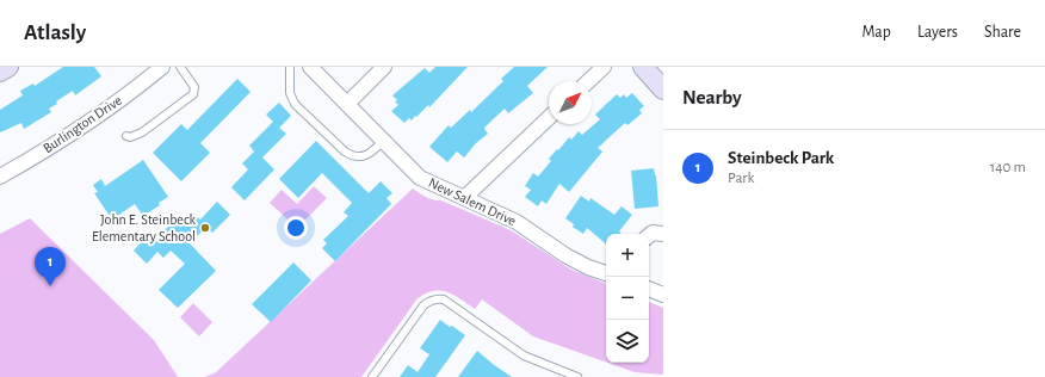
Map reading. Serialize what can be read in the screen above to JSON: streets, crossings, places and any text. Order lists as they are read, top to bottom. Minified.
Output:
{"streets":{"street":["Burlington Drive","New Salem Drive"]},"places":["John E. Steinbeck Elementary School"],"north":"top right","page":{"header":"Atlasly","nav":["Map","Layers","Share"],"heading":"Nearby","list":[{"mark":"1","name":"Steinbeck Park","note":"Park","value":"140 m"}],"map_buttons":["+","−"],"pins":"1"}}
